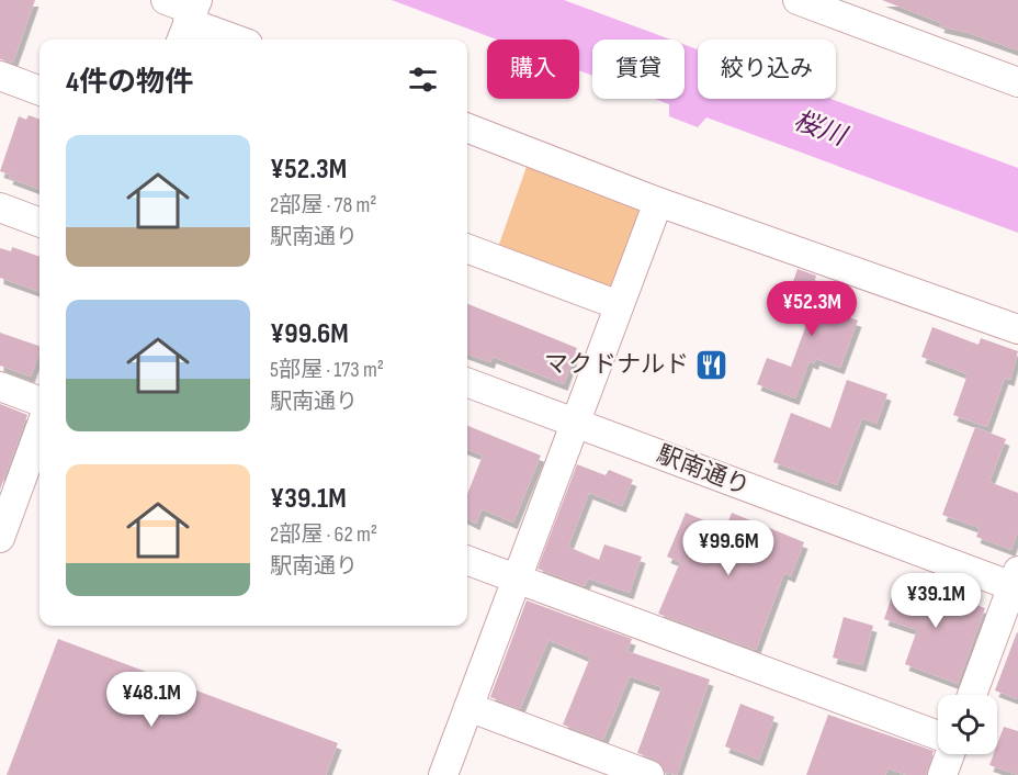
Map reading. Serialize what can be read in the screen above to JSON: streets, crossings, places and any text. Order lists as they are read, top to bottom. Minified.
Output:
{"streets":{"street":["駅南通り"]},"water":["桜川"],"places":{"restaurant":["マクドナルド"]},"page":{"chip":["購入","賃貸","絞り込み"],"heading":"4件の物件","list":[{"name":"¥52.3M","note":"2部屋 · 78 m² · 駅南通り"},{"name":"¥99.6M","note":"5部屋 · 173 m² · 駅南通り"},{"name":"¥39.1M","note":"2部屋 · 62 m² · 駅南通り"}],"price":["¥52.3M","¥99.6M","¥39.1M","¥48.1M"]}}
